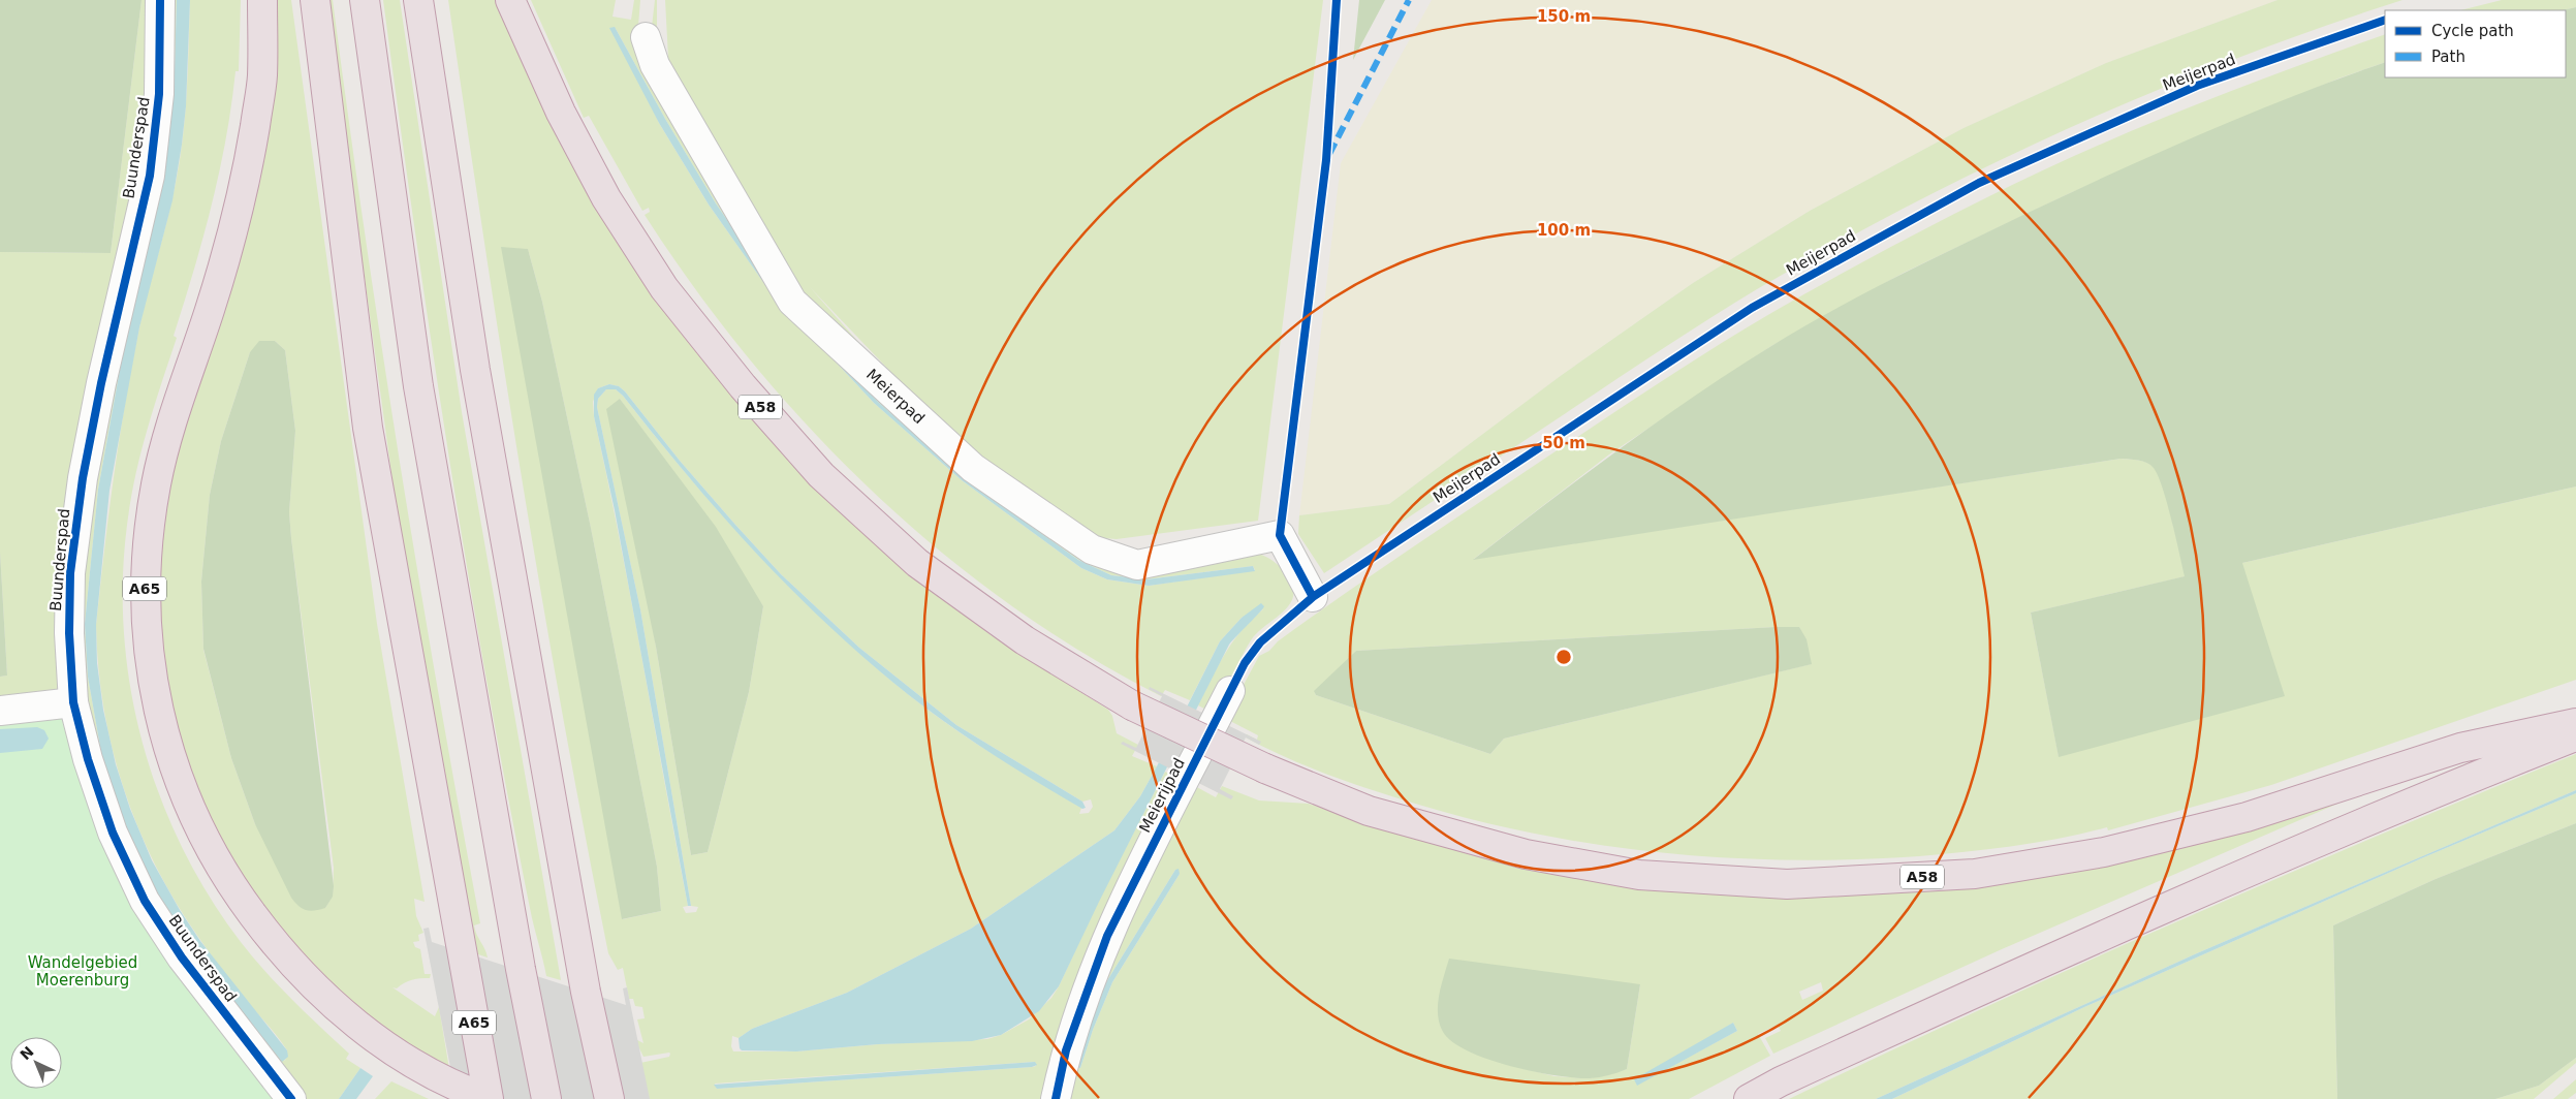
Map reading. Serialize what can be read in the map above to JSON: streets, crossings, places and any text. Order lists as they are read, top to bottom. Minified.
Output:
{"streets":{"highway":["A58","A65"],"street":["Buunderspad","Meierpad","Meierijpad"],"cycle path":["Meijerpad"]},"parks":["Wandelgebied Moerenburg"],"legend":["Cycle path","Path"],"north":"top left","rings":["150 m","100 m","50 m"]}
